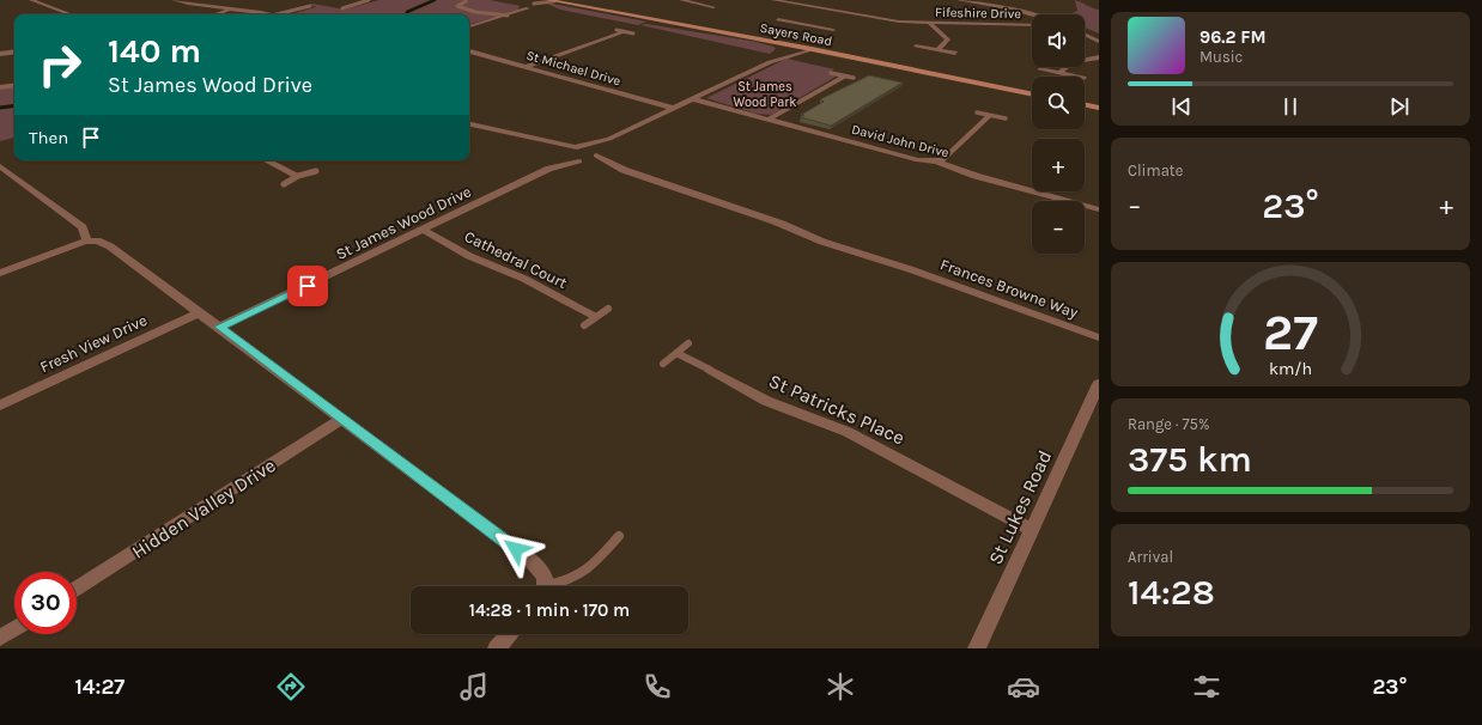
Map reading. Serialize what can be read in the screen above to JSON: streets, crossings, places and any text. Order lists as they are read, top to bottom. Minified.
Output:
{"streets":{"main road":["Sayers Road"],"street":["Fifeshire Drive","St Michael Drive","David John Drive","St James Wood Drive","Cathedral Court","Frances Browne Way","Fresh View Drive","St Patricks Place","St Lukes Road","Hidden Valley Drive"]},"crossings":[["St James Wood Drive","Cathedral Court"],["St James Wood Drive","Frances Browne Way"],["St Patricks Place","St Lukes Road"]],"parks":["St James Wood Park"],"page":{"map_buttons":["+","−"],"turn":["140 m","St James Wood Drive"],"song":["96.2 FM","Music"],"then":"Then","tile":["Climate",["Range · 75%","375 km"],["Arrival","14:28"]],"heat":["−","23°","+"],"limit":"30","trip":"14:28 · 1 min · 170 m","tabs":["14:27","23°"],"gauge":["27","km/h"]}}
